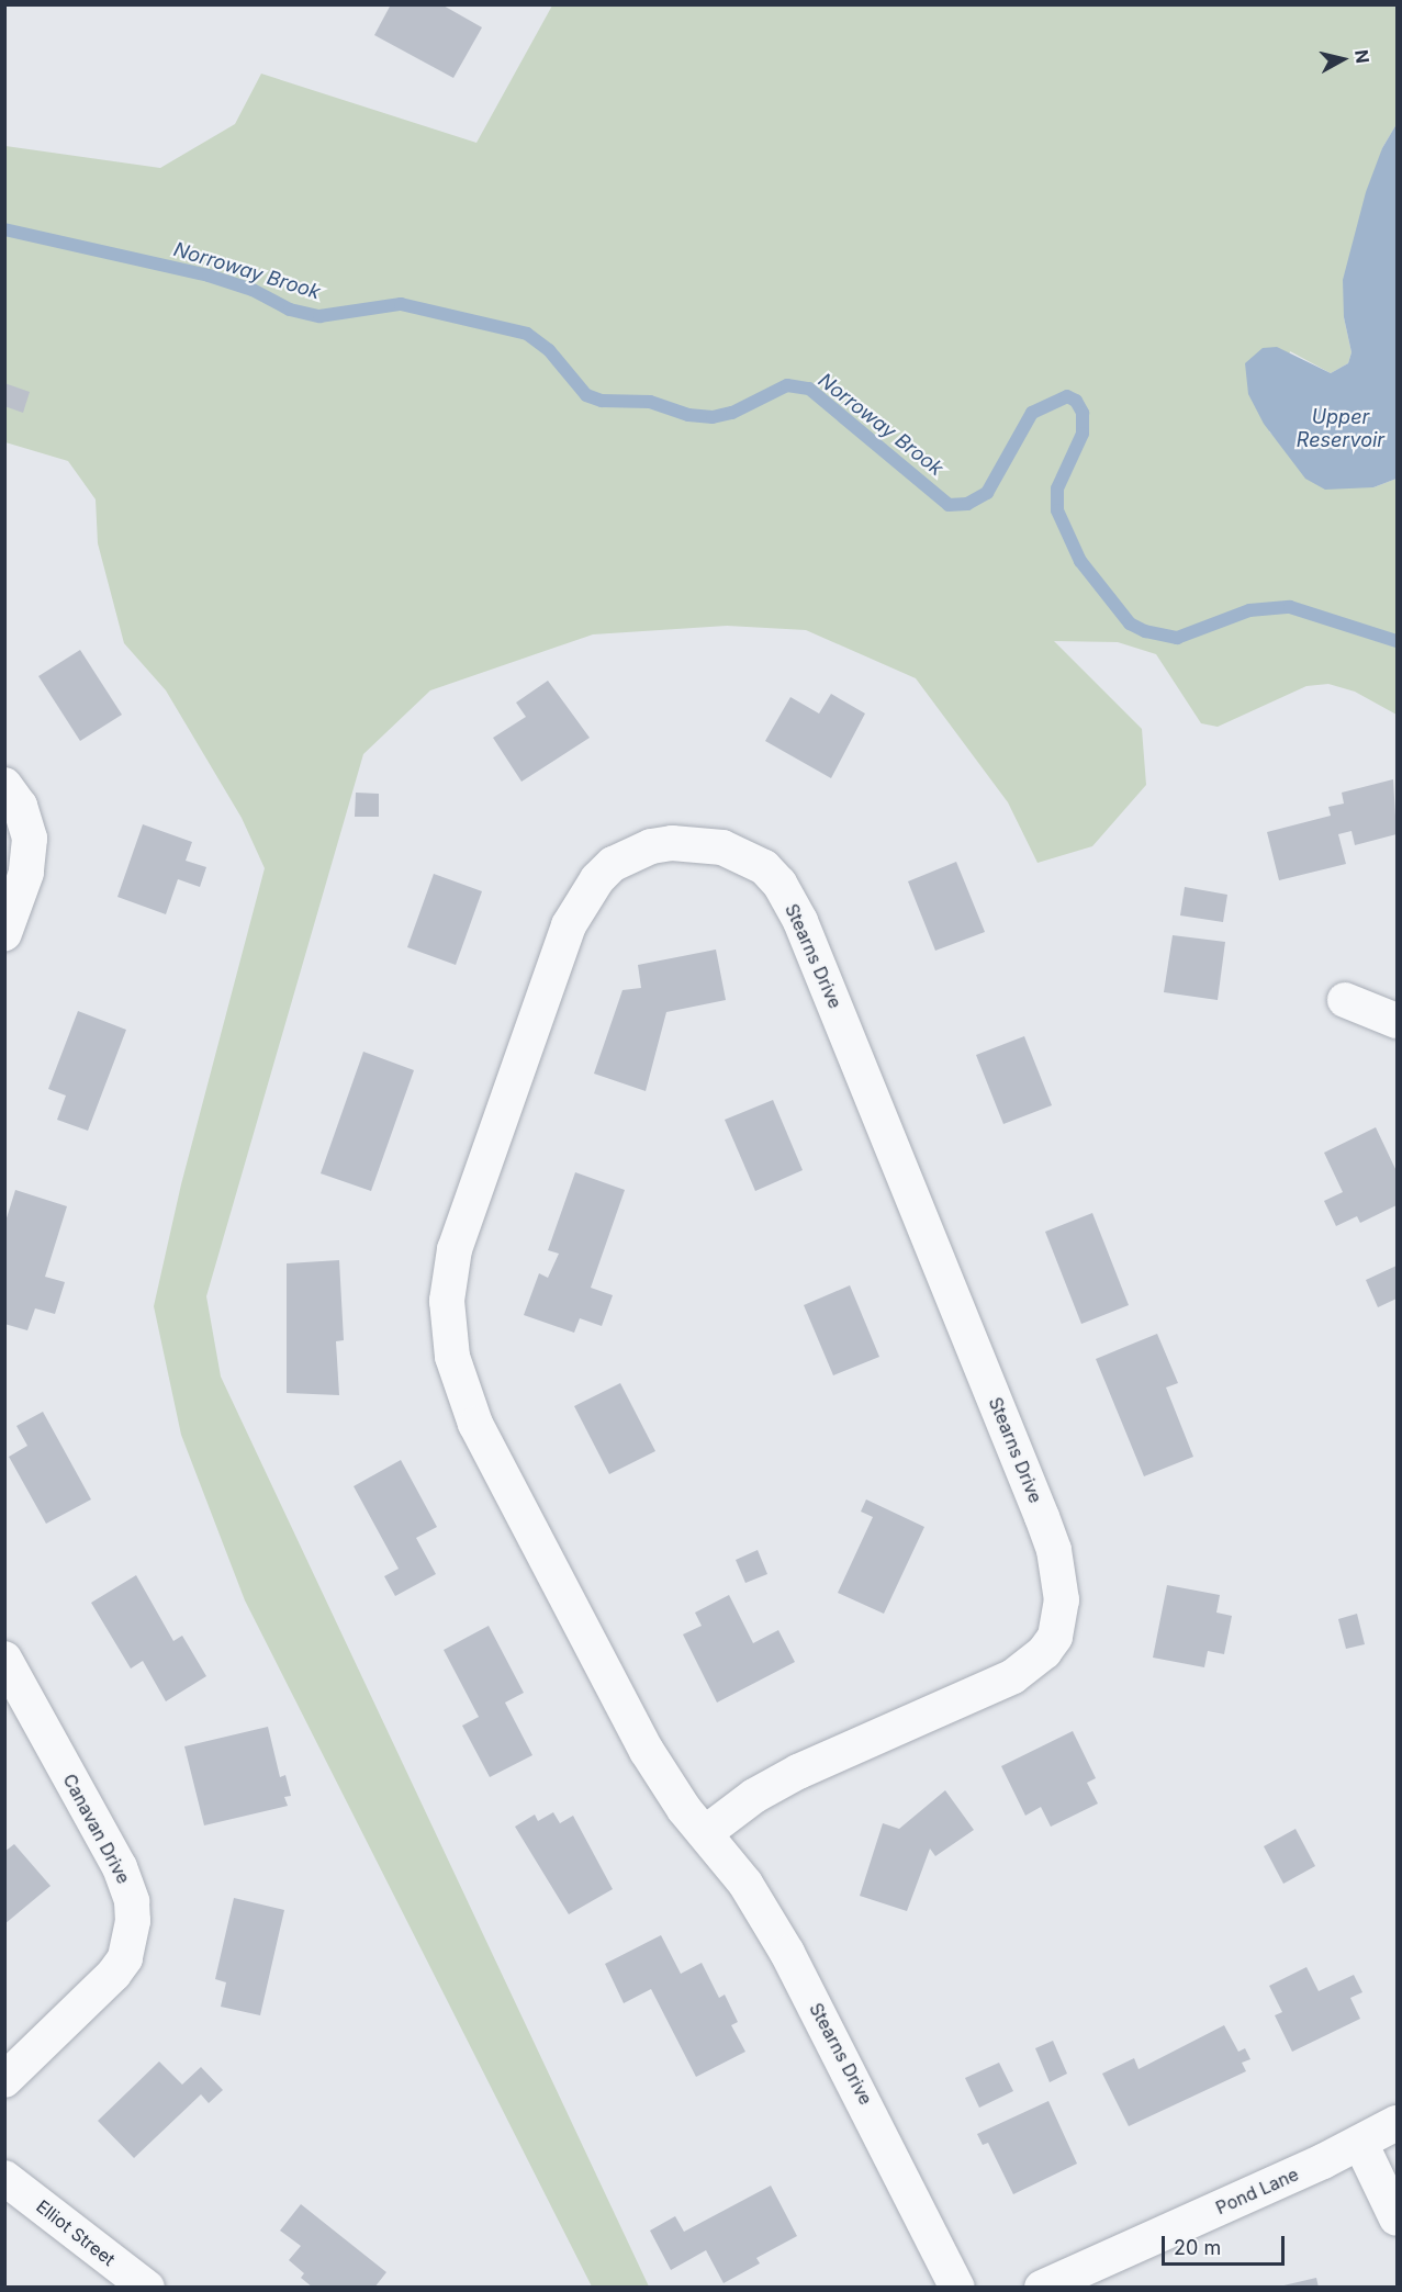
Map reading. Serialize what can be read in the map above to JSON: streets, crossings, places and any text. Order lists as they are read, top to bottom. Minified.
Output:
{"streets":{"street":["Stearns Drive","Canavan Drive","Pond Lane","Elliot Street"]},"water":["Norroway Brook","Upper Reservoir"],"scale_bar":"20 m","north":"right"}
